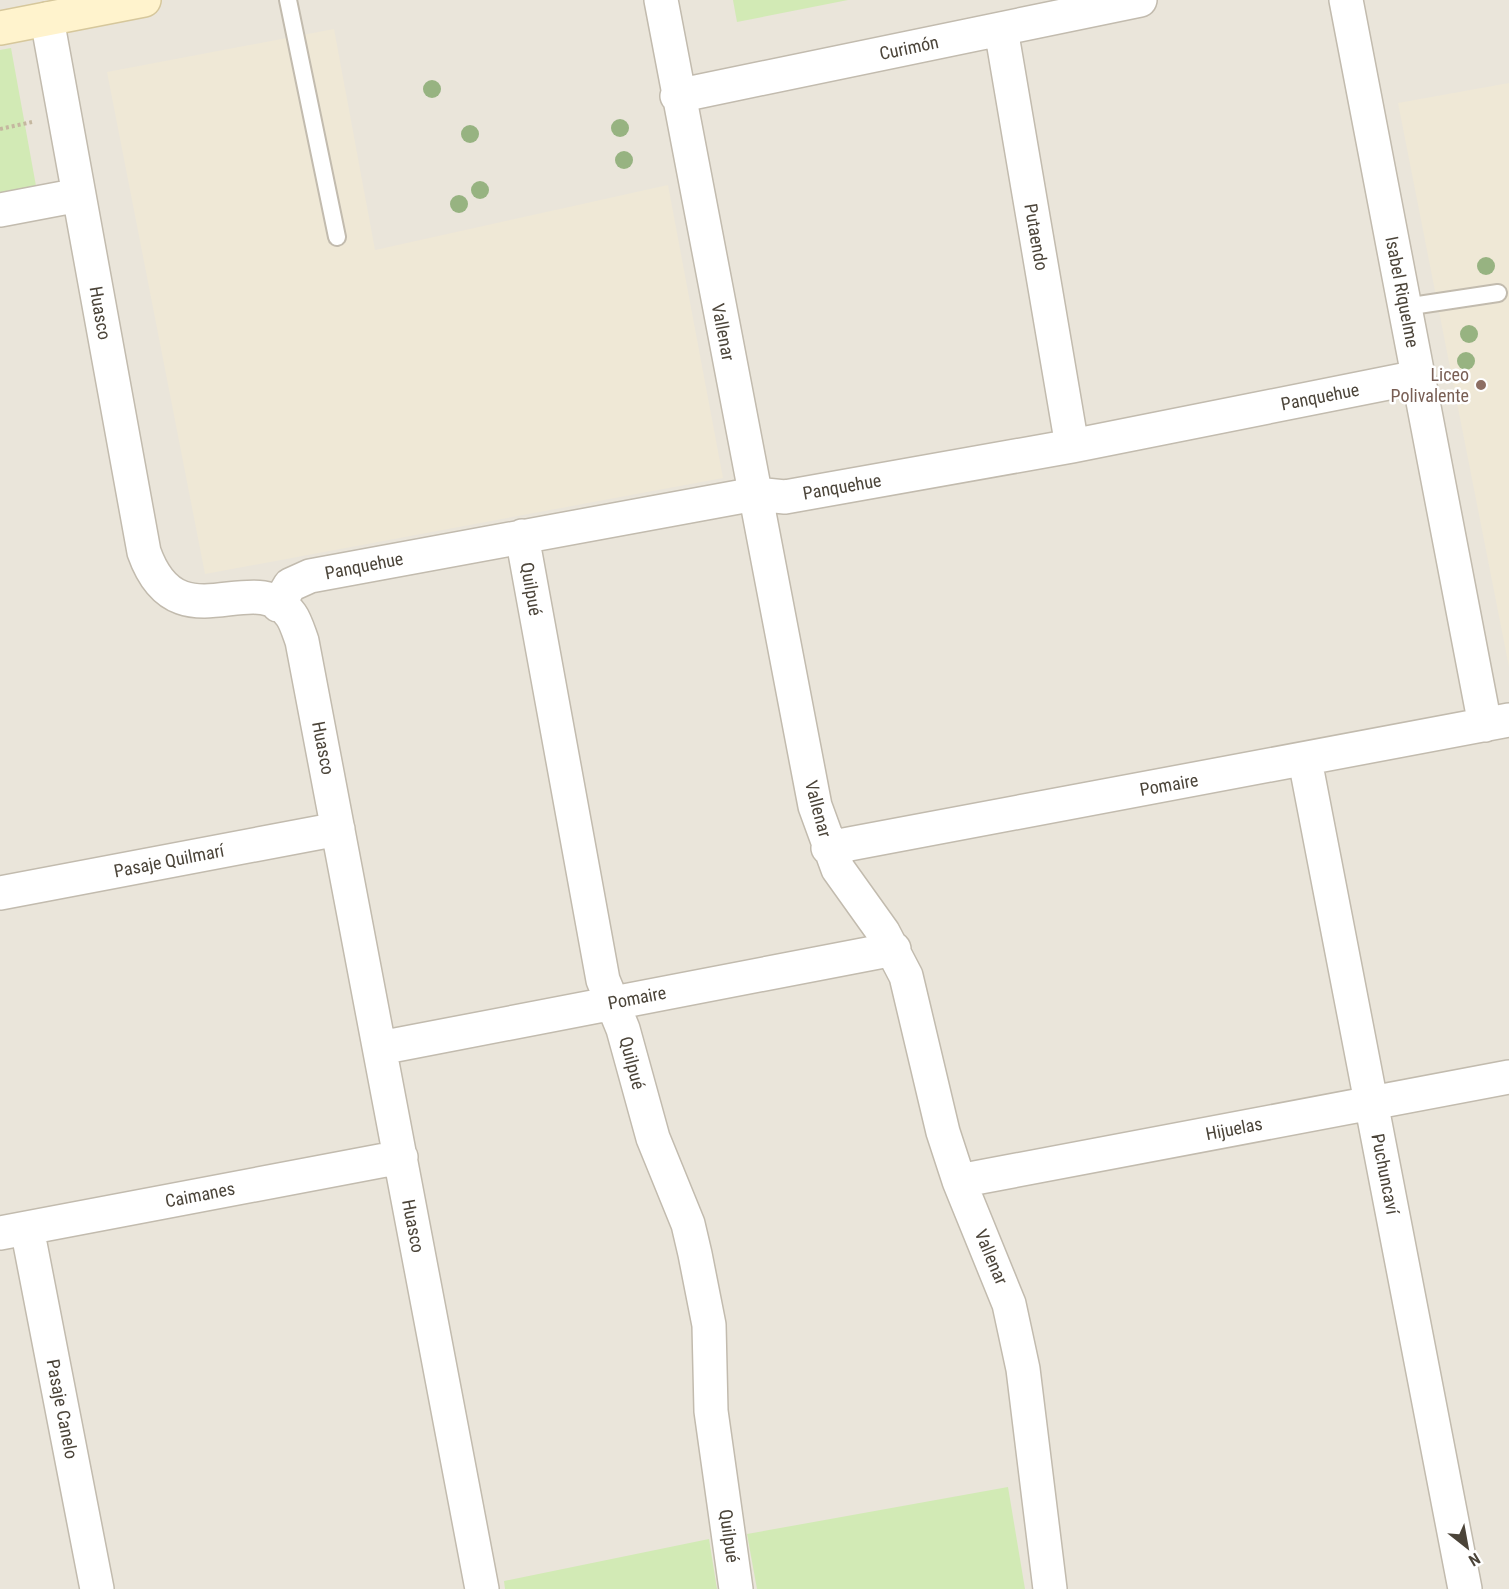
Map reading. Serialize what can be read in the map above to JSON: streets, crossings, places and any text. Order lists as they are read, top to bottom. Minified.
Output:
{"streets":{"street":["Curimón","Putaendo","Isabel Riquelme","Huasco","Vallenar","Panquehue","Quilpué","Pomaire","Pasaje Quilmarí","Hijuelas","Puchuncaví","Caimanes","Pasaje Canelo"]},"crossings":[["Curimón","Putaendo"],["Curimón","Vallenar"],["Putaendo","Panquehue"],["Isabel Riquelme","Panquehue"],["Isabel Riquelme","Pomaire"],["Huasco","Panquehue"],["Huasco","Pomaire"],["Huasco","Pasaje Quilmarí"],["Huasco","Caimanes"],["Vallenar","Panquehue"],["Vallenar","Pomaire"],["Vallenar","Hijuelas"],["Panquehue","Quilpué"],["Quilpué","Pomaire"],["Pomaire","Puchuncaví"],["Hijuelas","Puchuncaví"],["Caimanes","Pasaje Canelo"]],"places":["Liceo Polivalente"],"north":"bottom right"}
